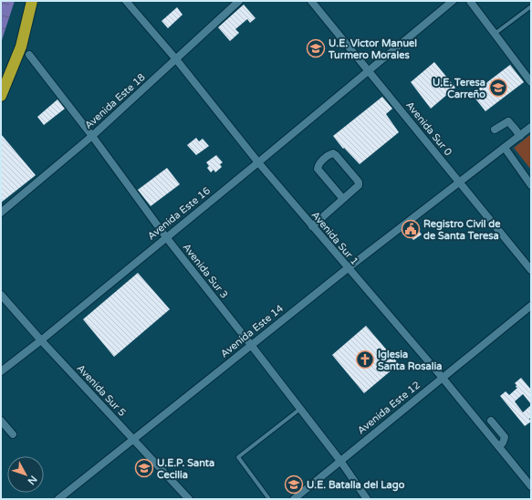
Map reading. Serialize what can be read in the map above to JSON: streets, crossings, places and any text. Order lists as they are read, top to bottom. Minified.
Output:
{"streets":{"street":["Avenida Este 18","Avenida Sur 0","Avenida Este 16","Avenida Sur 1","Avenida Sur 3","Avenida Este 14","Avenida Sur 5","Avenida Este 12"]},"crossings":[["Avenida Este 18","Avenida Sur 1"],["Avenida Este 18","Avenida Sur 3"],["Avenida Sur 0","Avenida Este 16"],["Avenida Sur 0","Avenida Este 14"],["Avenida Este 16","Avenida Sur 1"],["Avenida Este 16","Avenida Sur 3"],["Avenida Este 16","Avenida Sur 5"],["Avenida Sur 1","Avenida Este 14"],["Avenida Sur 1","Avenida Este 12"],["Avenida Sur 3","Avenida Este 14"],["Avenida Sur 3","Avenida Este 12"],["Avenida Este 14","Avenida Sur 5"]],"places":{"school or university":["U.E. Victor Manuel Turmero Morales","U.E. Teresa Carreño","U.E.P. Santa Cecilia","U.E. Batalla del Lago"],"public building":["Registro Civil de de Santa Teresa"],"church":["Iglesia Santa Rosalia"]},"north":"bottom right"}
